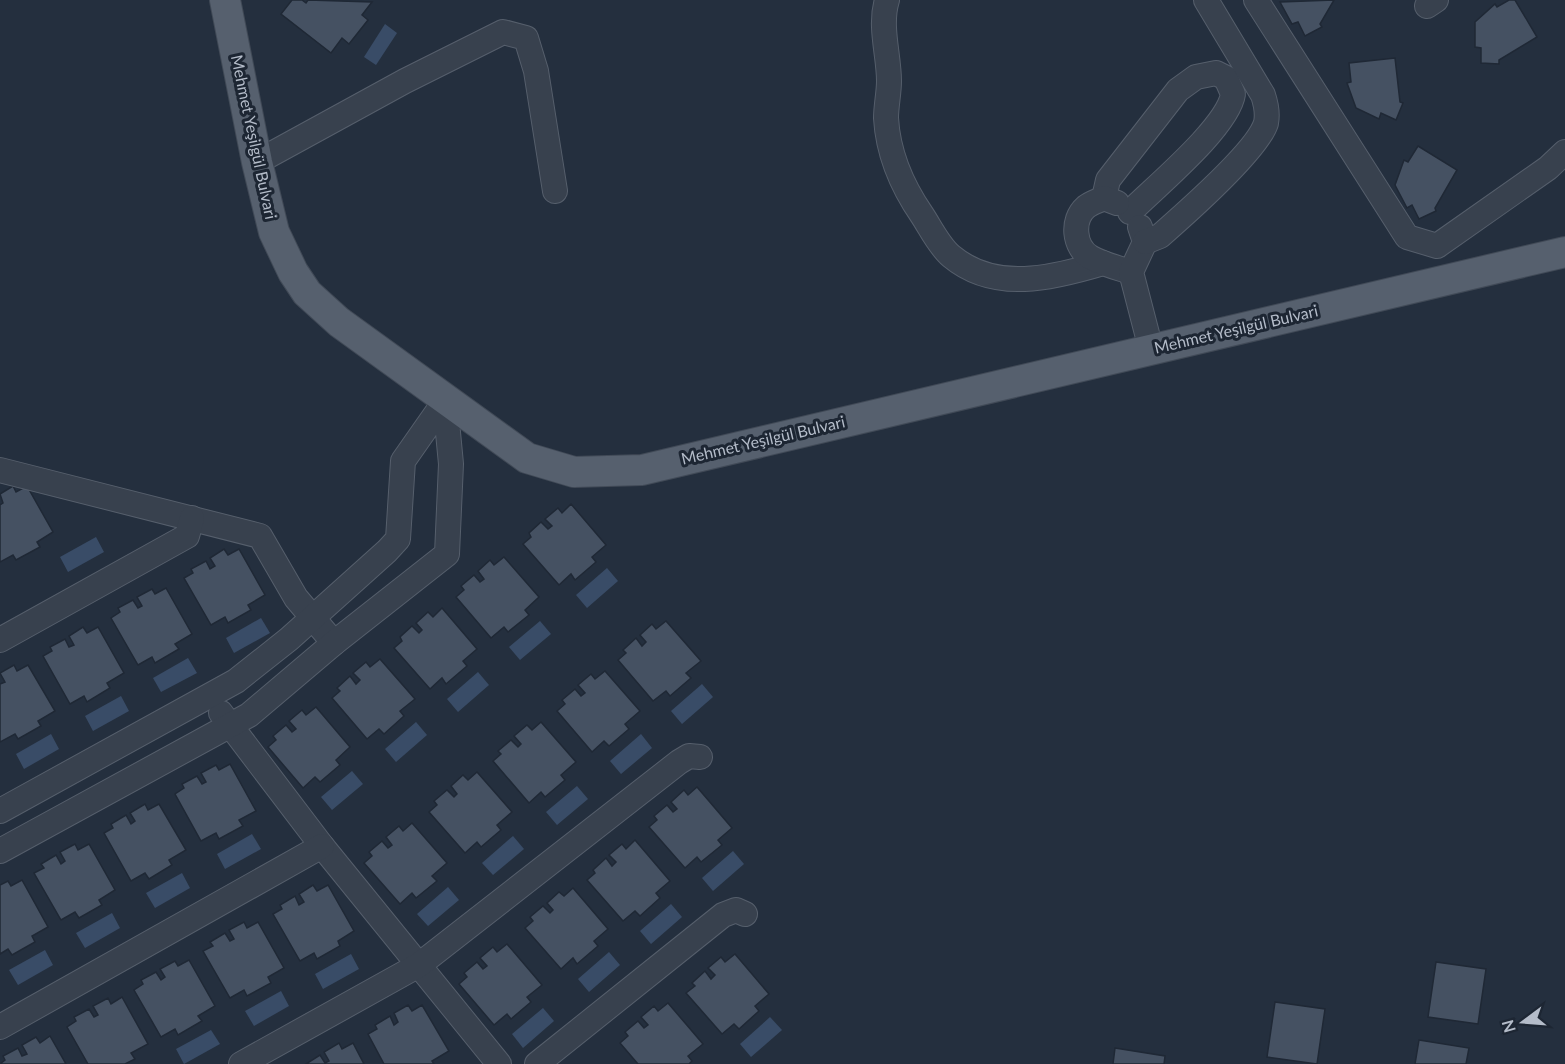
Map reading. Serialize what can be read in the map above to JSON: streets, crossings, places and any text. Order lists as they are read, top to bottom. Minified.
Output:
{"streets":{"main road":["Mehmet Yeşilgül Bulvari"]},"north":"left"}
